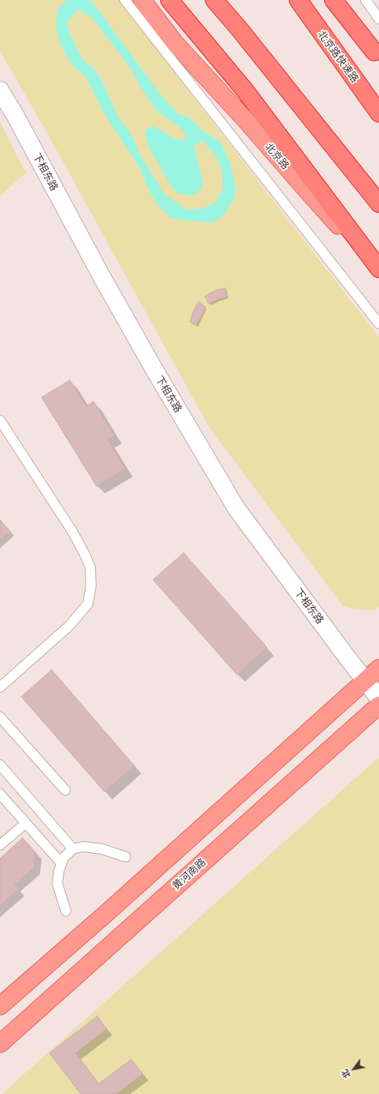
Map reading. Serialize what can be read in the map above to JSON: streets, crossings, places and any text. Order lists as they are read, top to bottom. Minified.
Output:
{"streets":{"highway":["北京路快速路"],"main road":["北京路","黄河南路"],"street":["下相东路"]},"north":"bottom left"}
